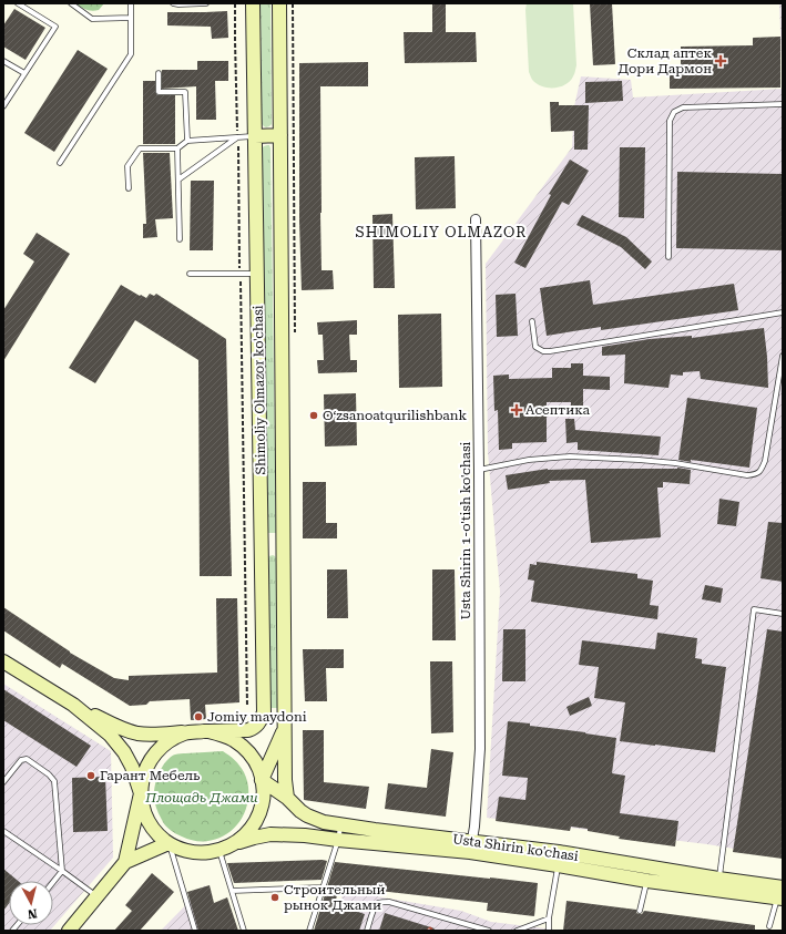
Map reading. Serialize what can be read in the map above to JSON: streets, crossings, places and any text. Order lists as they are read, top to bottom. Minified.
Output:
{"streets":{"main road":["Shimoliy Olmazor ko'chasi","Usta Shirin ko'chasi"],"street":["Usta Shirin 1-o'tish ko'chasi"]},"crossings":[["Shimoliy Olmazor ko'chasi","Usta Shirin ko'chasi"],["Usta Shirin 1-o'tish ko'chasi","Usta Shirin ko'chasi"]],"districts":["SHIMOLIY OLMAZOR"],"parks":["Площадь Джами"],"places":{"health":["Склад аптек Дори Дармон","Асептика"],"other":["Oʻzsanoatqurilishbank","Jomiy maydoni","Гарант Мебель","Строительный рынок Джами"]},"north":"bottom"}
